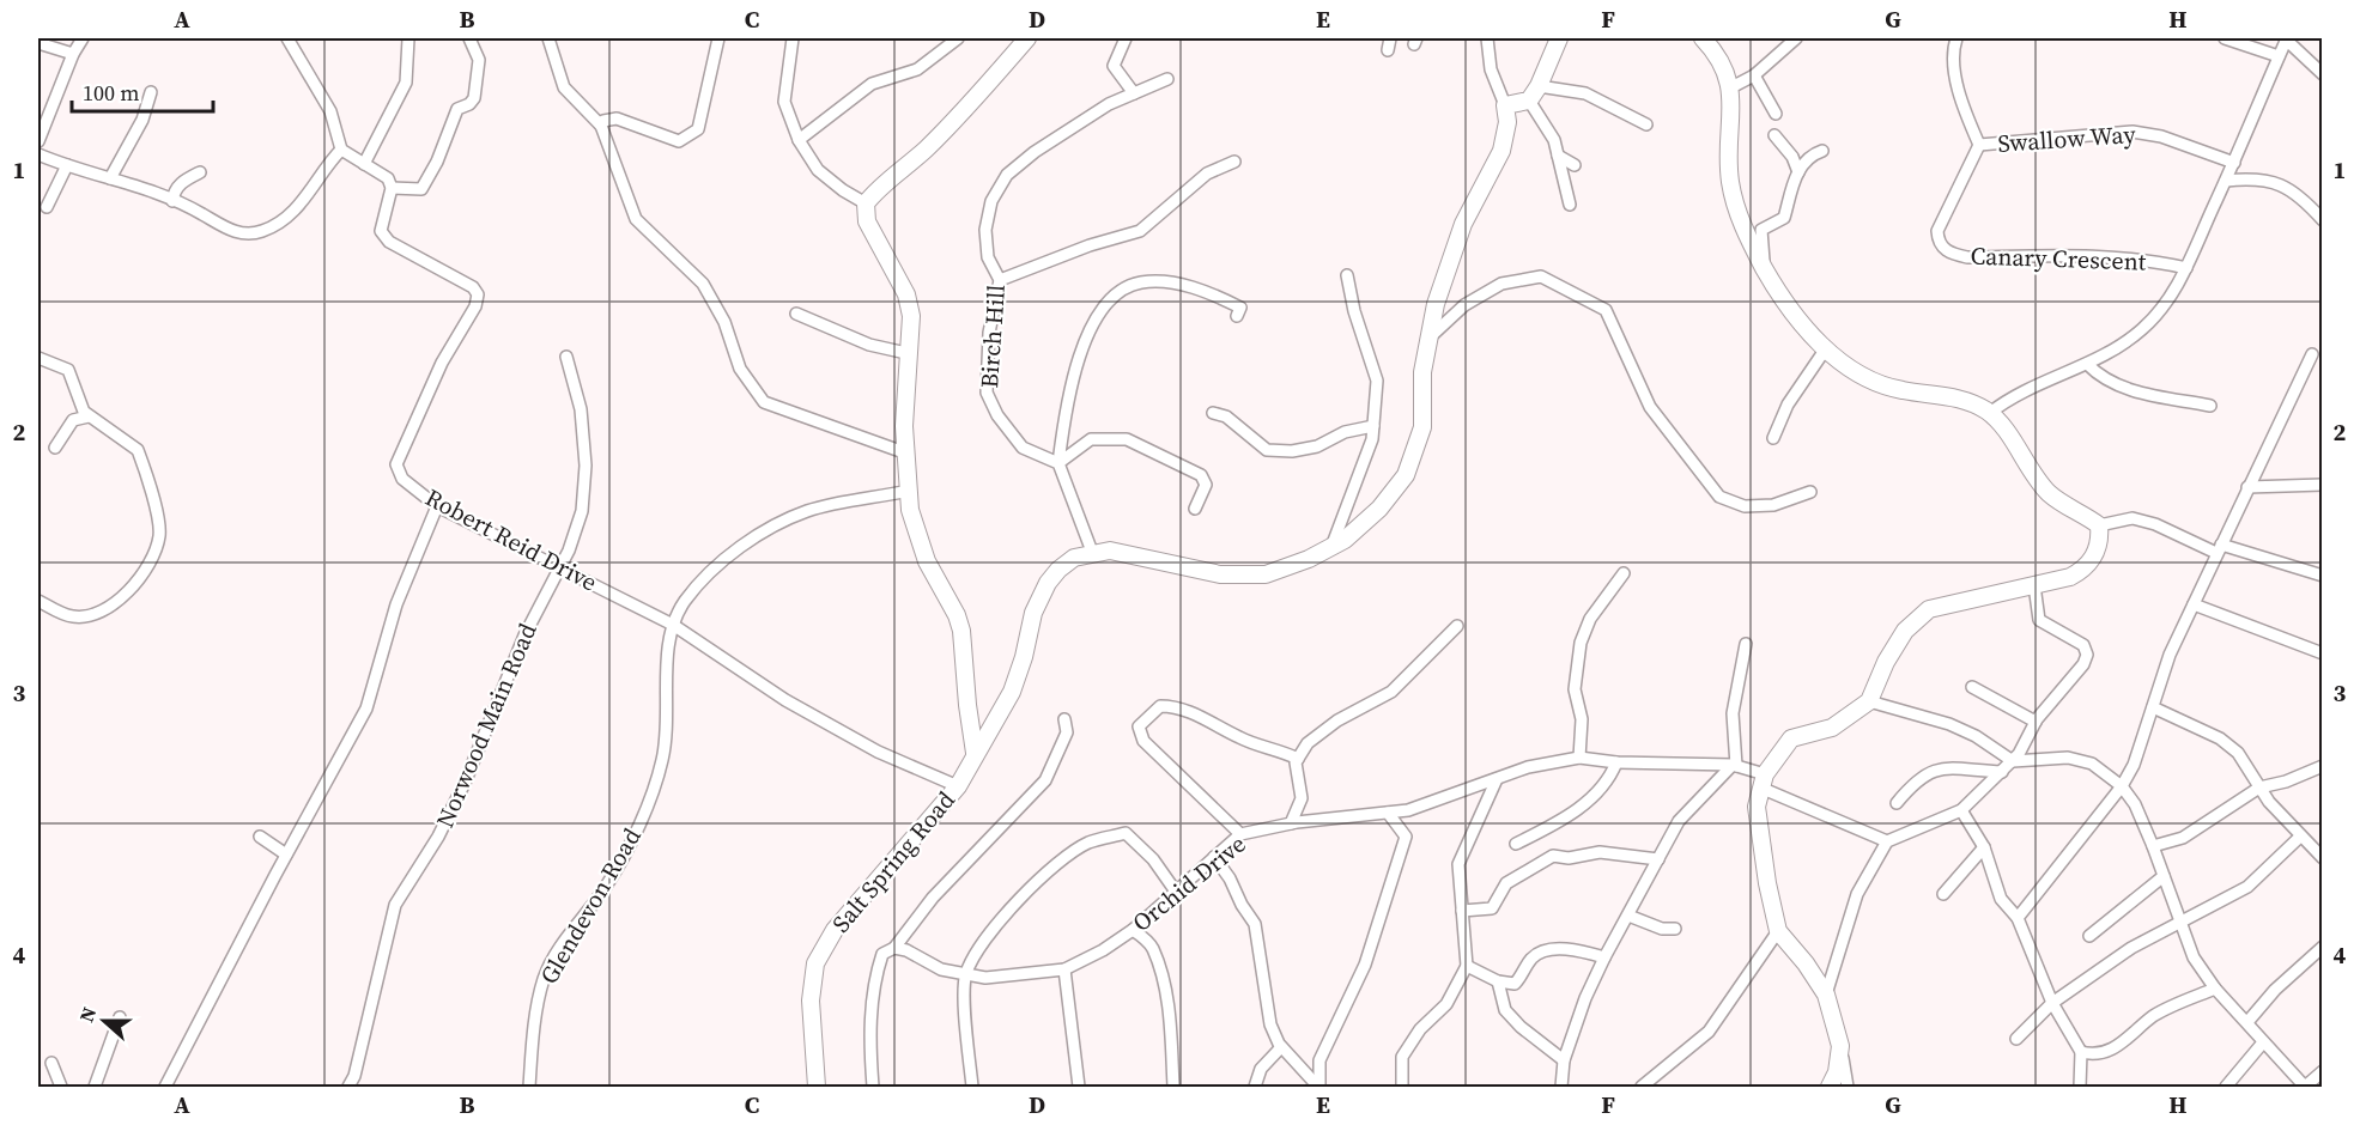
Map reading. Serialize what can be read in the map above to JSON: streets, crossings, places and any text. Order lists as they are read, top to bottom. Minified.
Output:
{"streets":{"street":["Swallow Way","Canary Crescent","Birch Hill","Robert Reid Drive","Norwood Main Road","Salt Spring Road","Orchid Drive","Glendevon Road"]},"crossings":[["Swallow Way","Canary Crescent"],["Robert Reid Drive","Norwood Main Road"],["Robert Reid Drive","Salt Spring Road"],["Robert Reid Drive","Glendevon Road"]],"scale_bar":"100 m","north":"left","grid":{"columns":["A","B","C","D","E","F","G","H"],"rows":["1","2","3","4"]}}
